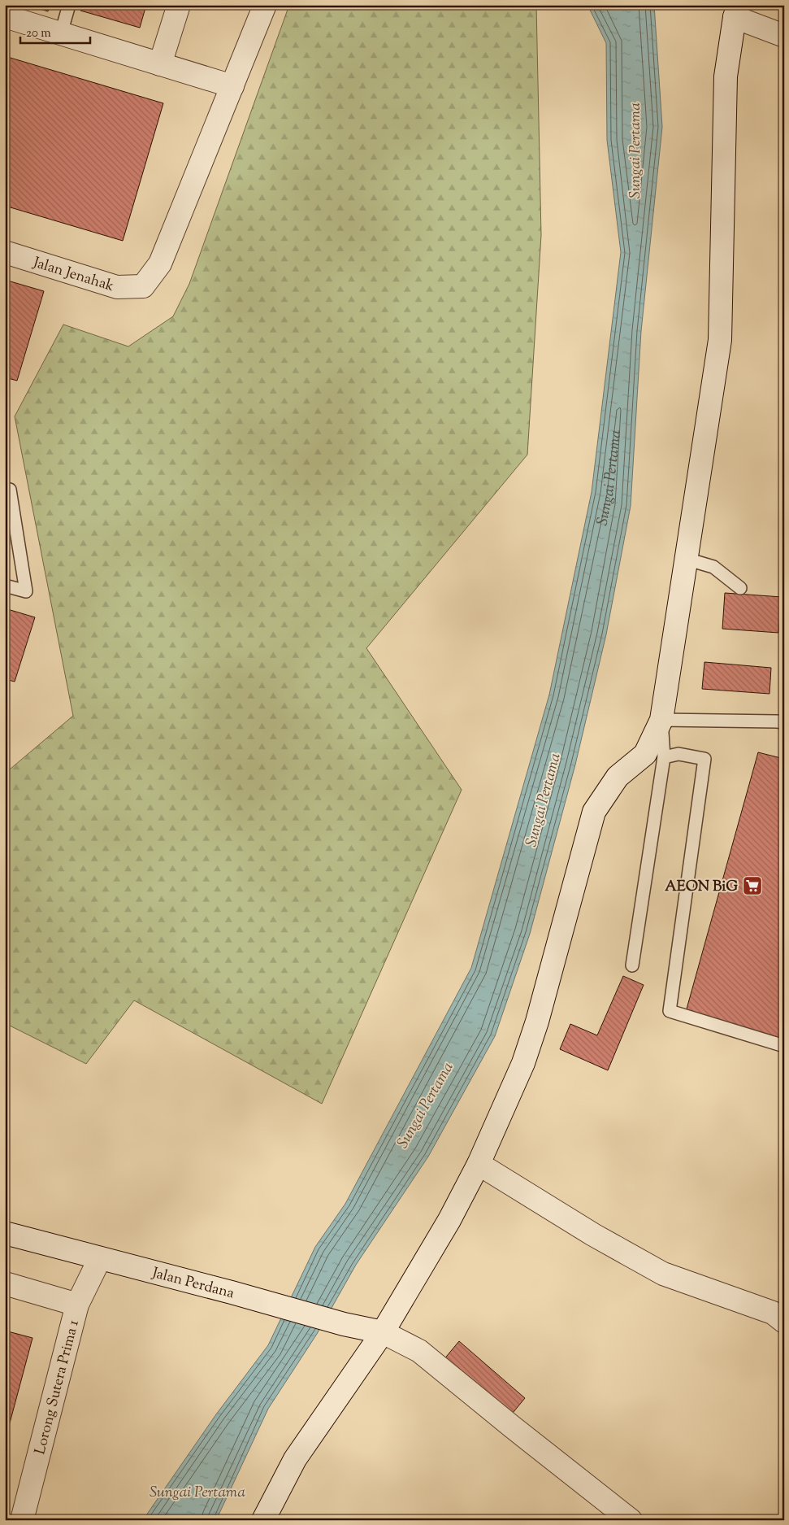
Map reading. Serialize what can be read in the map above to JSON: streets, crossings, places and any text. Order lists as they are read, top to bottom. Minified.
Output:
{"streets":{"street":["Jalan Jenahak","Jalan Perdana","Lorong Sutera Prima 1"]},"crossings":[["Jalan Perdana","Lorong Sutera Prima 1"]],"water":["Sungai Pertama"],"places":{"supermarket":["AEON BiG"]},"scale_bar":"20 m"}
